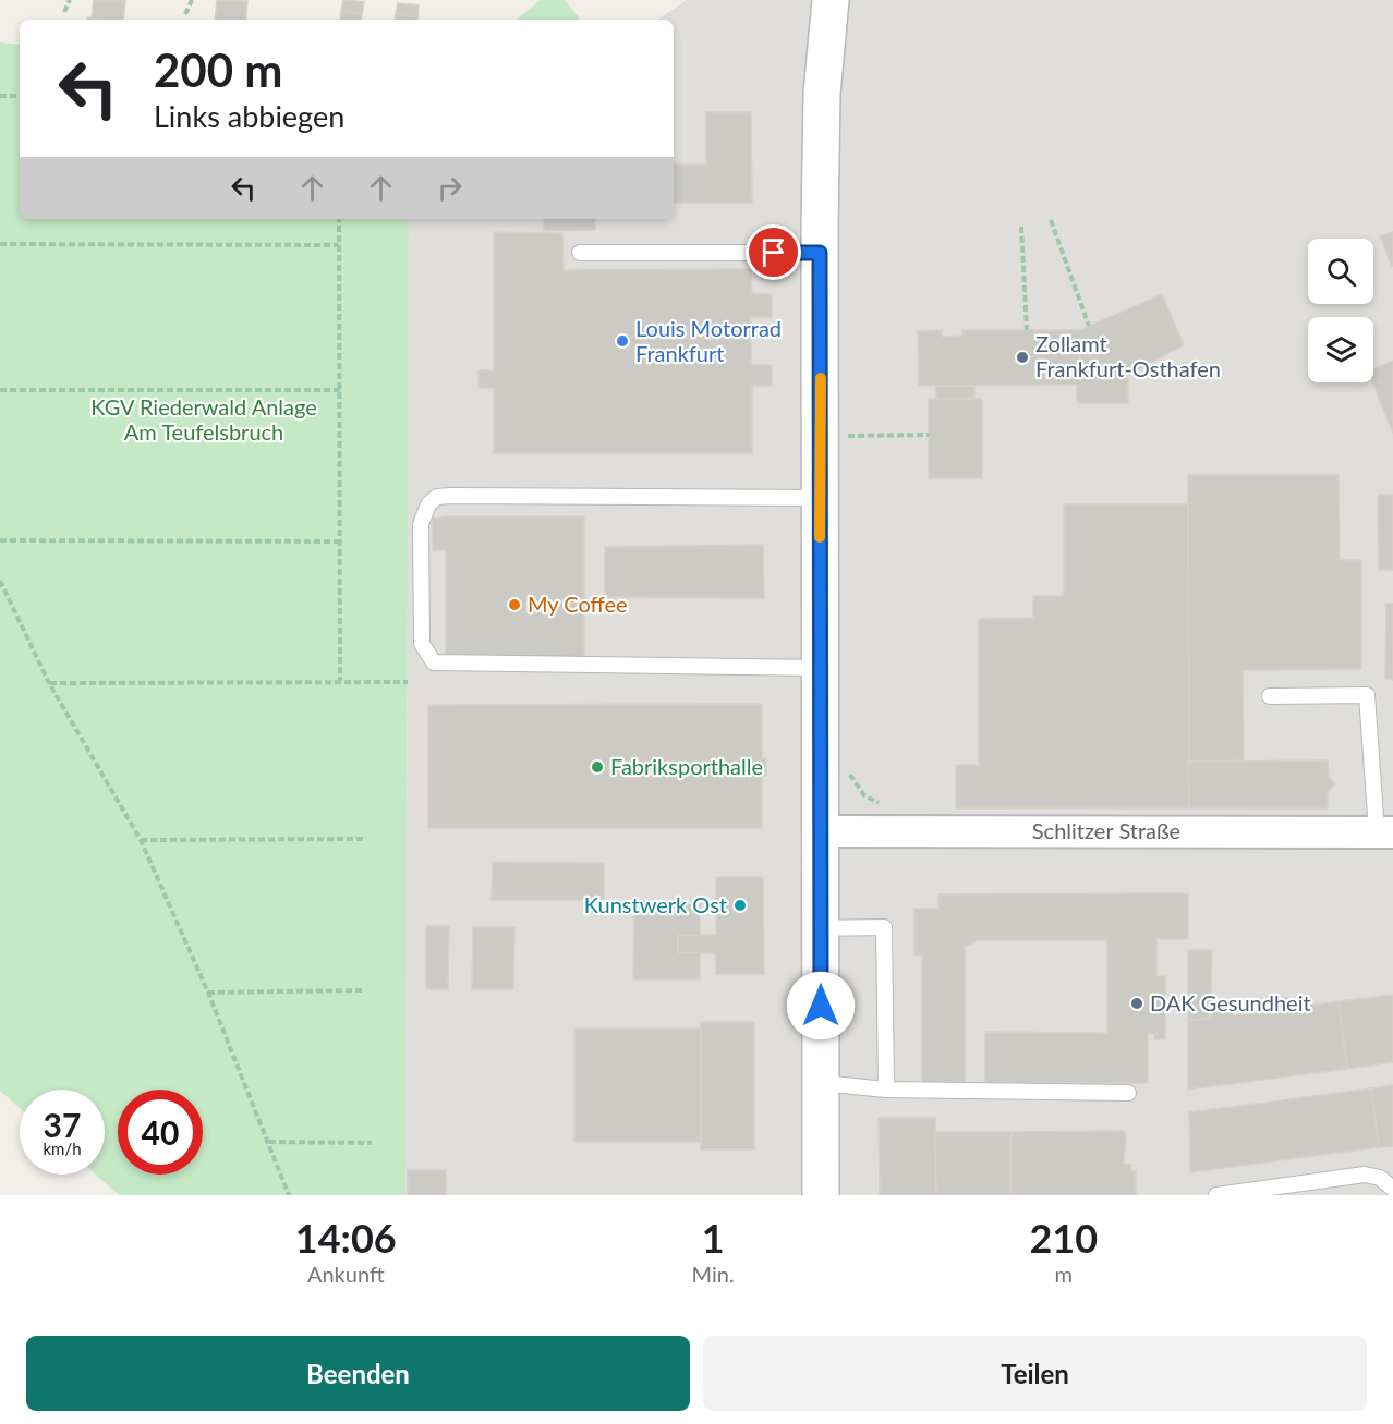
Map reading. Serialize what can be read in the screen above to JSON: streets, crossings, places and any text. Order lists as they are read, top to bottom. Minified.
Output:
{"streets":{"street":["Schlitzer Straße"]},"parks":["KGV Riederwald Anlage Am Teufelsbruch"],"places":["Louis Motorrad Frankfurt","Zollamt Frankfurt-Osthafen","My Coffee","Fabriksporthalle","Kunstwerk Ost","DAK Gesundheit"],"page":{"turn":["200 m","Links abbiegen"],"speed":"37 km/h","limit":"40","eta":["14:06","Ankunft","1","Min.","210","m"],"buttons":["Beenden","Teilen"]}}
